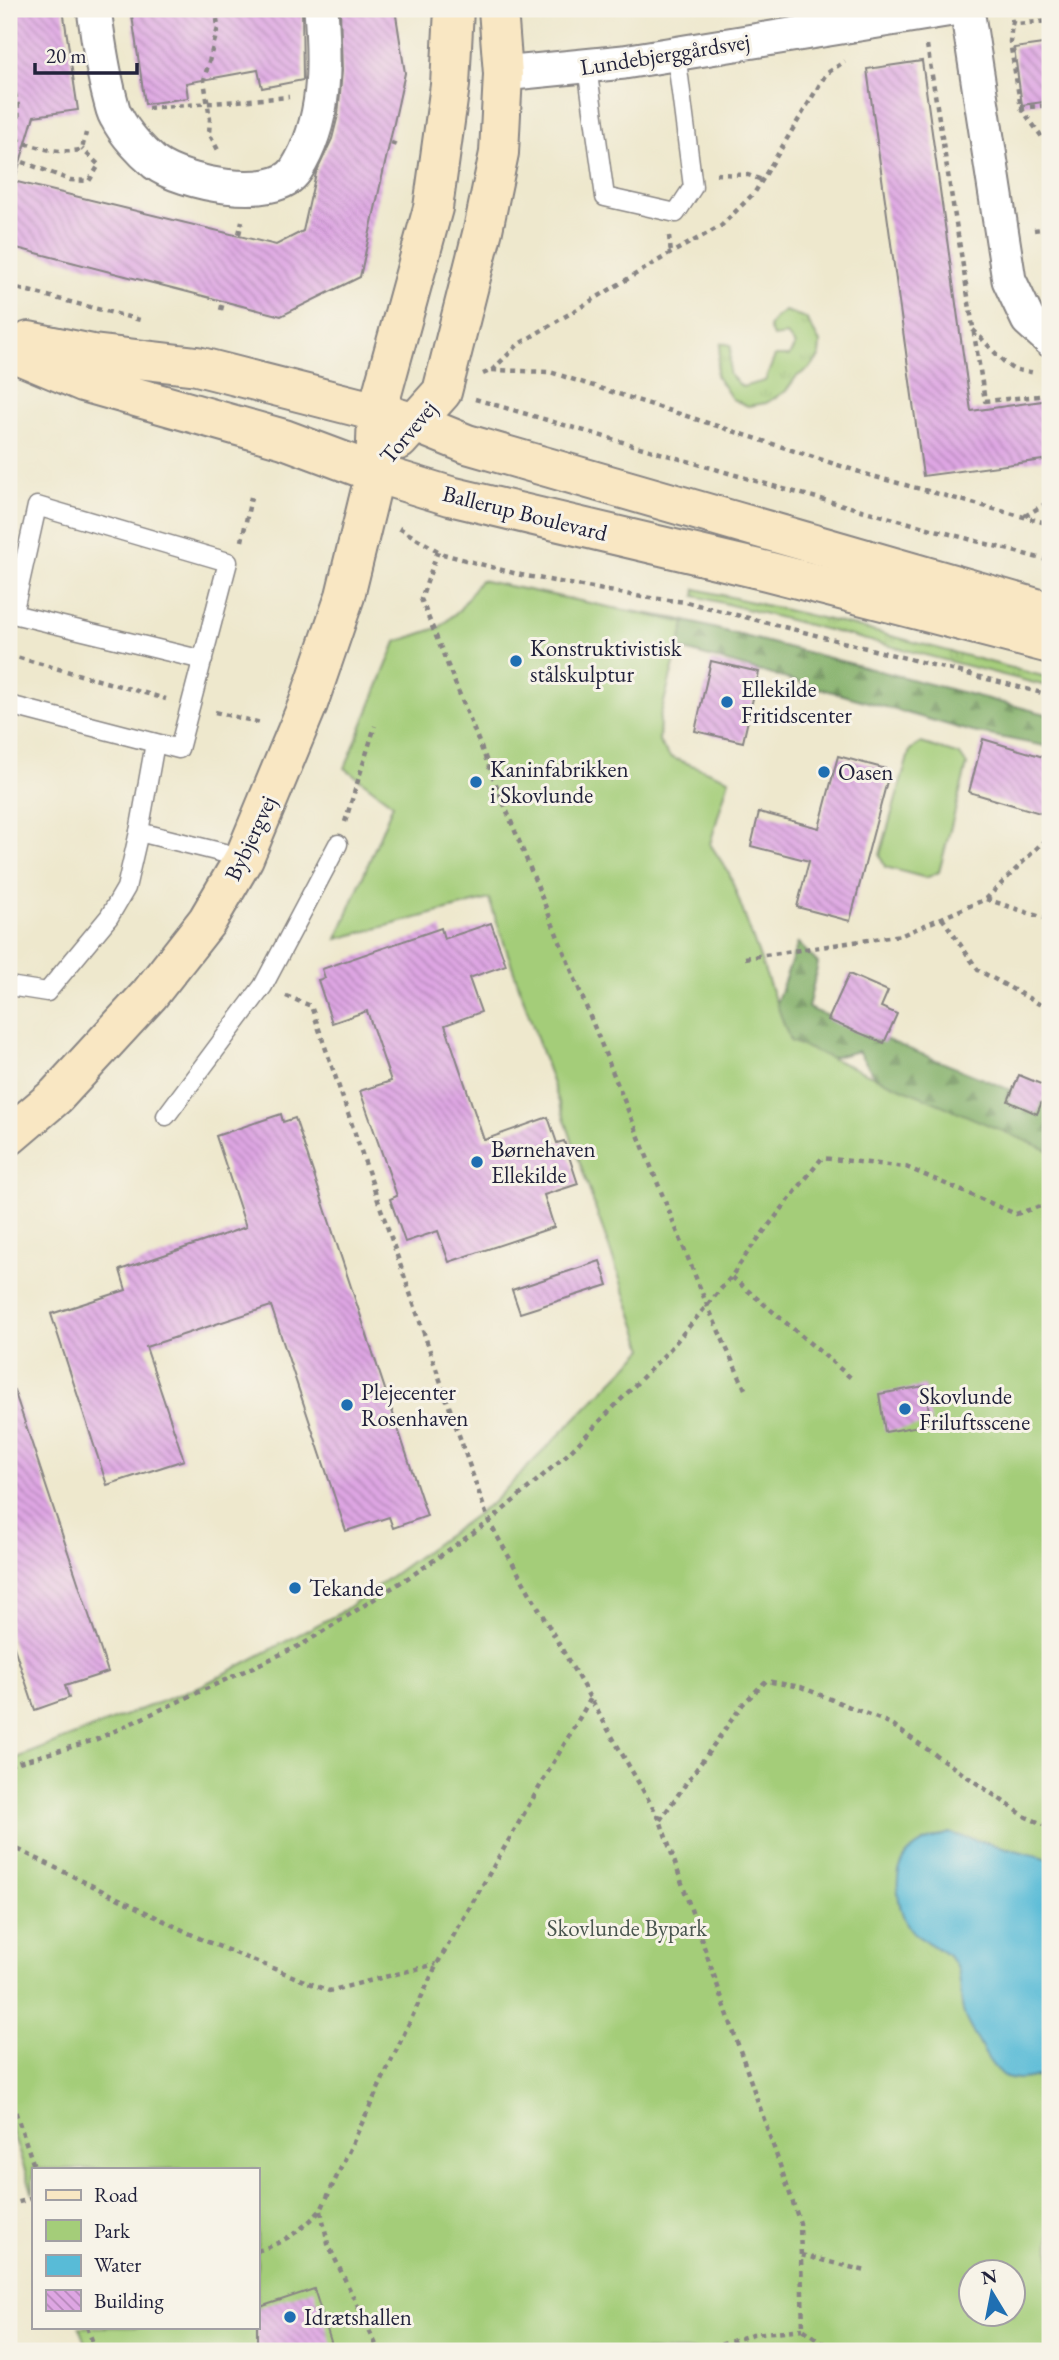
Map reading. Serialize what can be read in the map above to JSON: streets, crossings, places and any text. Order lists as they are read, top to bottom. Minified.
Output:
{"streets":{"street":["Lundebjerggårdsvej","Torvevej","Ballerup Boulevard","Bybjergvej"]},"crossings":[["Lundebjerggårdsvej","Torvevej"],["Torvevej","Ballerup Boulevard"],["Torvevej","Bybjergvej"],["Ballerup Boulevard","Bybjergvej"]],"parks":["Skovlunde Bypark"],"places":["Konstruktivistisk stålskulptur","Ellekilde Fritidscenter","Oasen","Kaninfabrikken i Skovlunde","Børnehaven Ellekilde","Plejecenter Rosenhaven","Skovlunde Friluftsscene","Tekande","Idrætshallen"],"legend":["Road","Park","Water","Building"],"scale_bar":"20 m","north":"top"}
